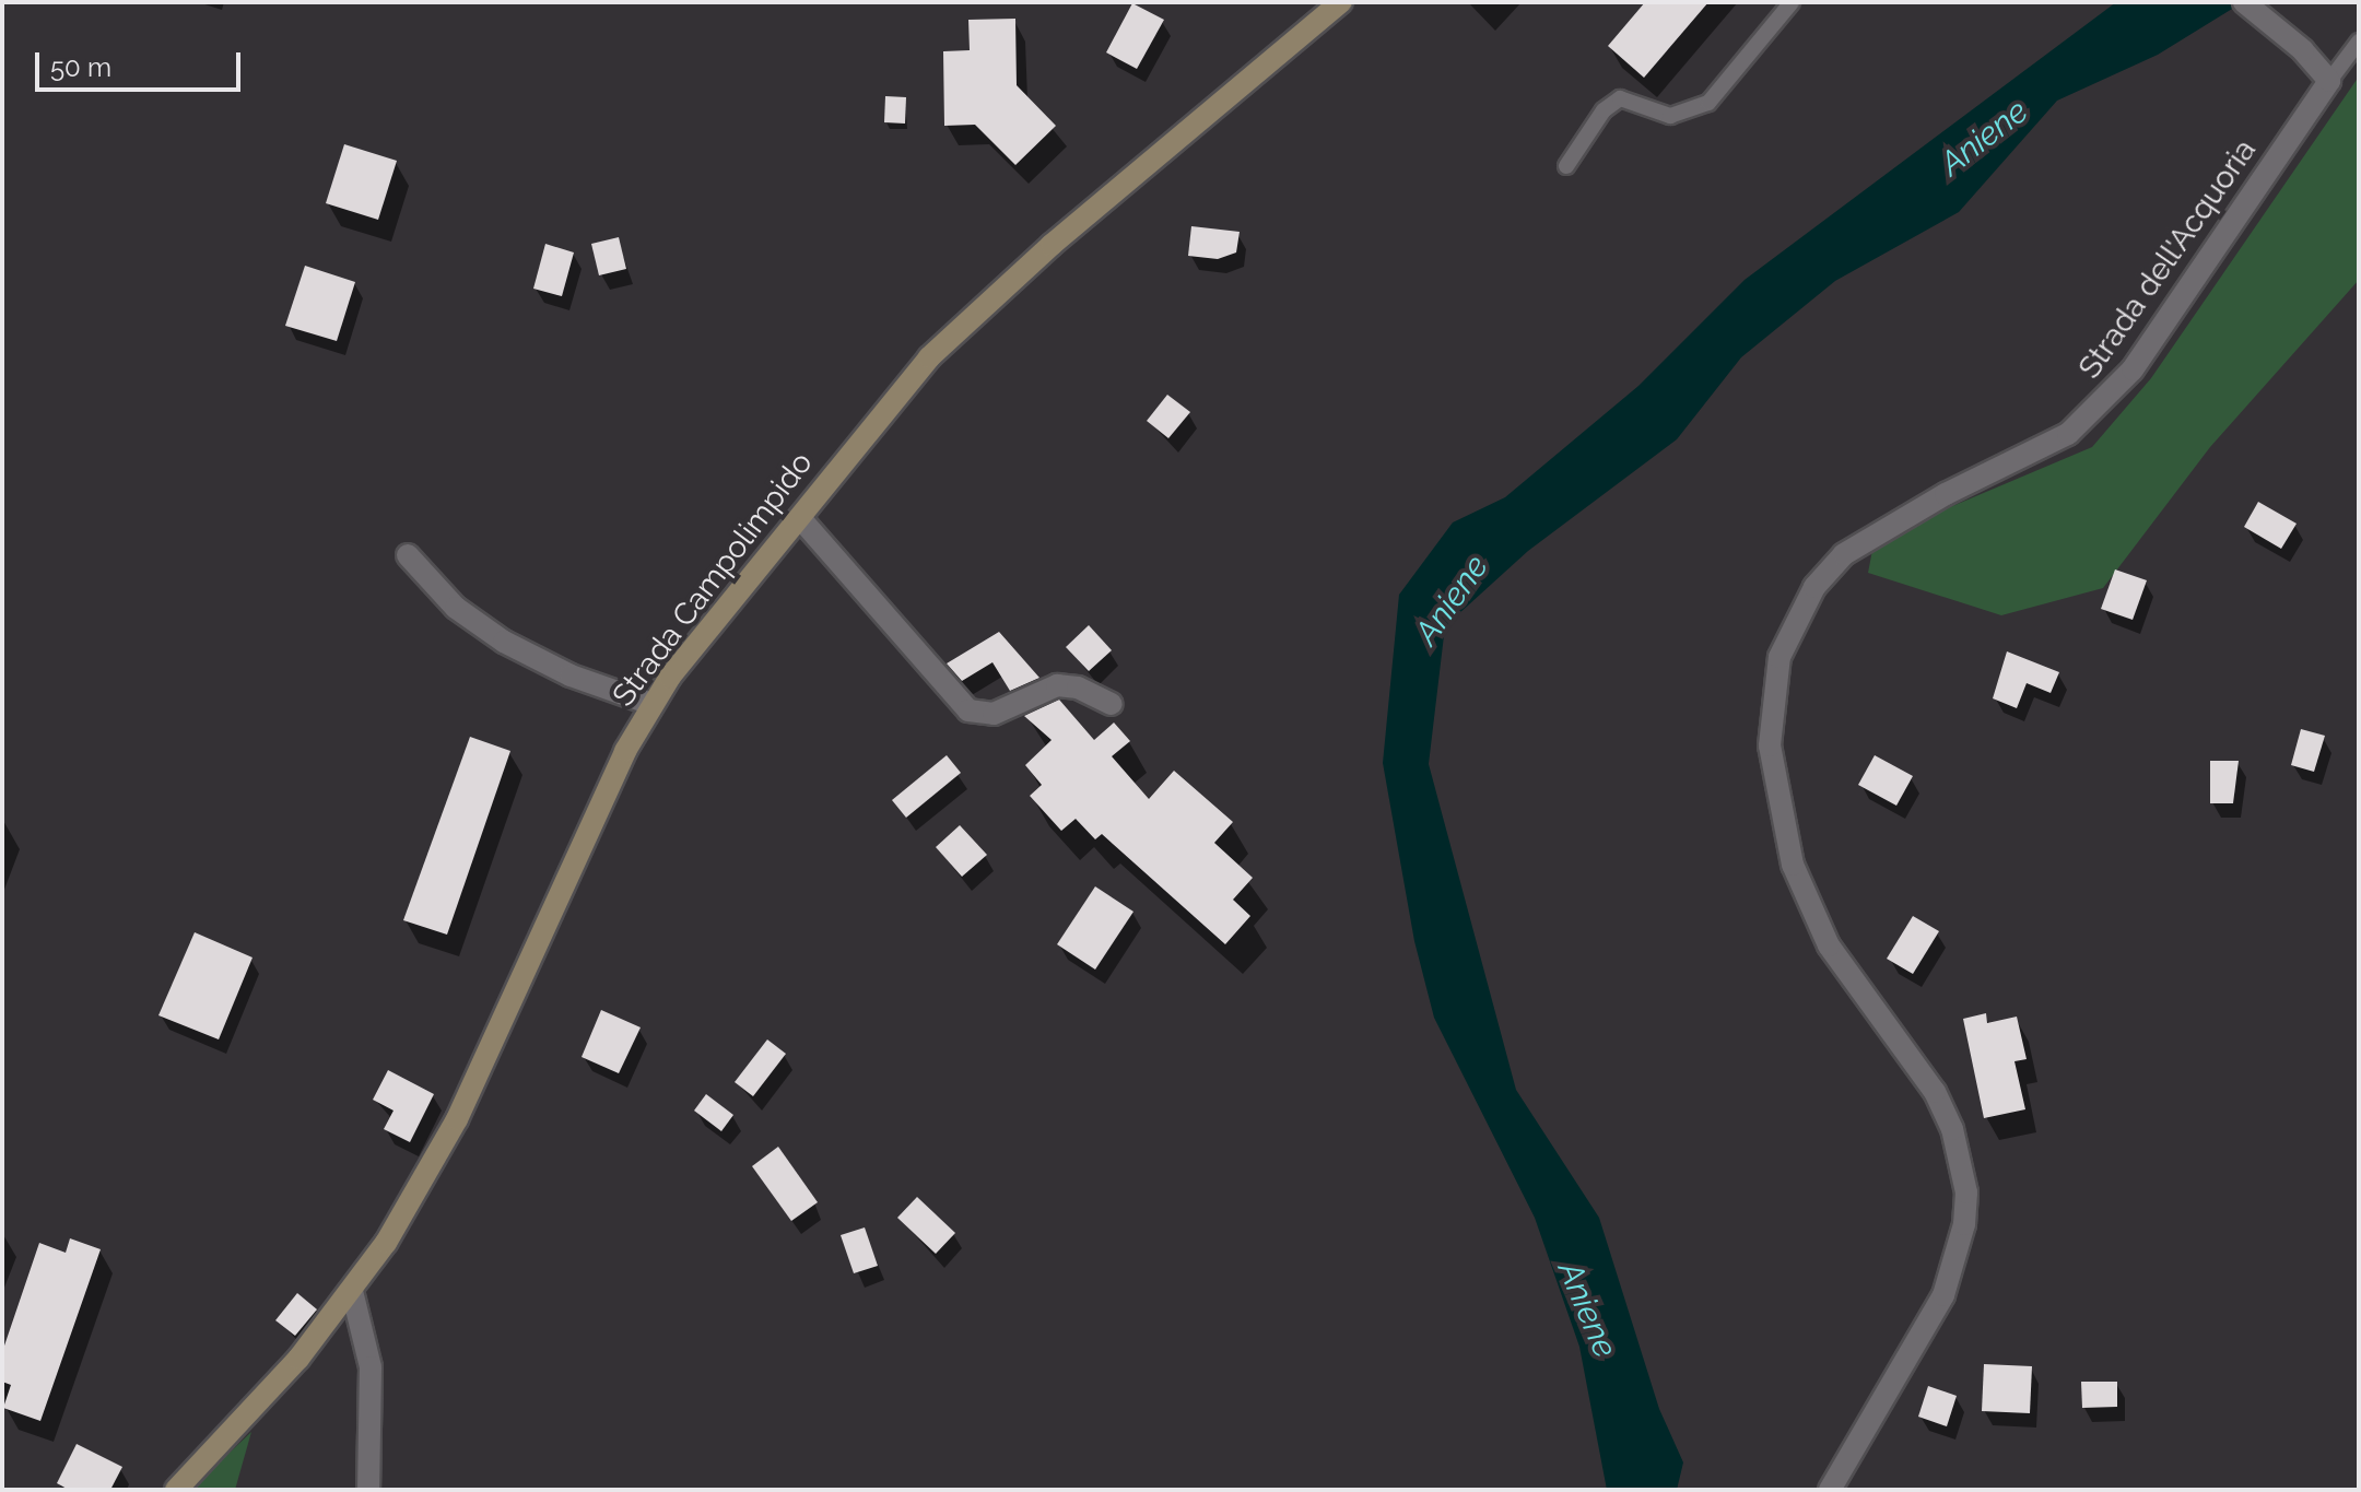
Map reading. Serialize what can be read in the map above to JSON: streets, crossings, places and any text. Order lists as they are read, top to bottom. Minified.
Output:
{"streets":{"street":["Strada dell'Acquoria","Strada Campolimpido"]},"water":["Aniene"],"scale_bar":"50 m"}
